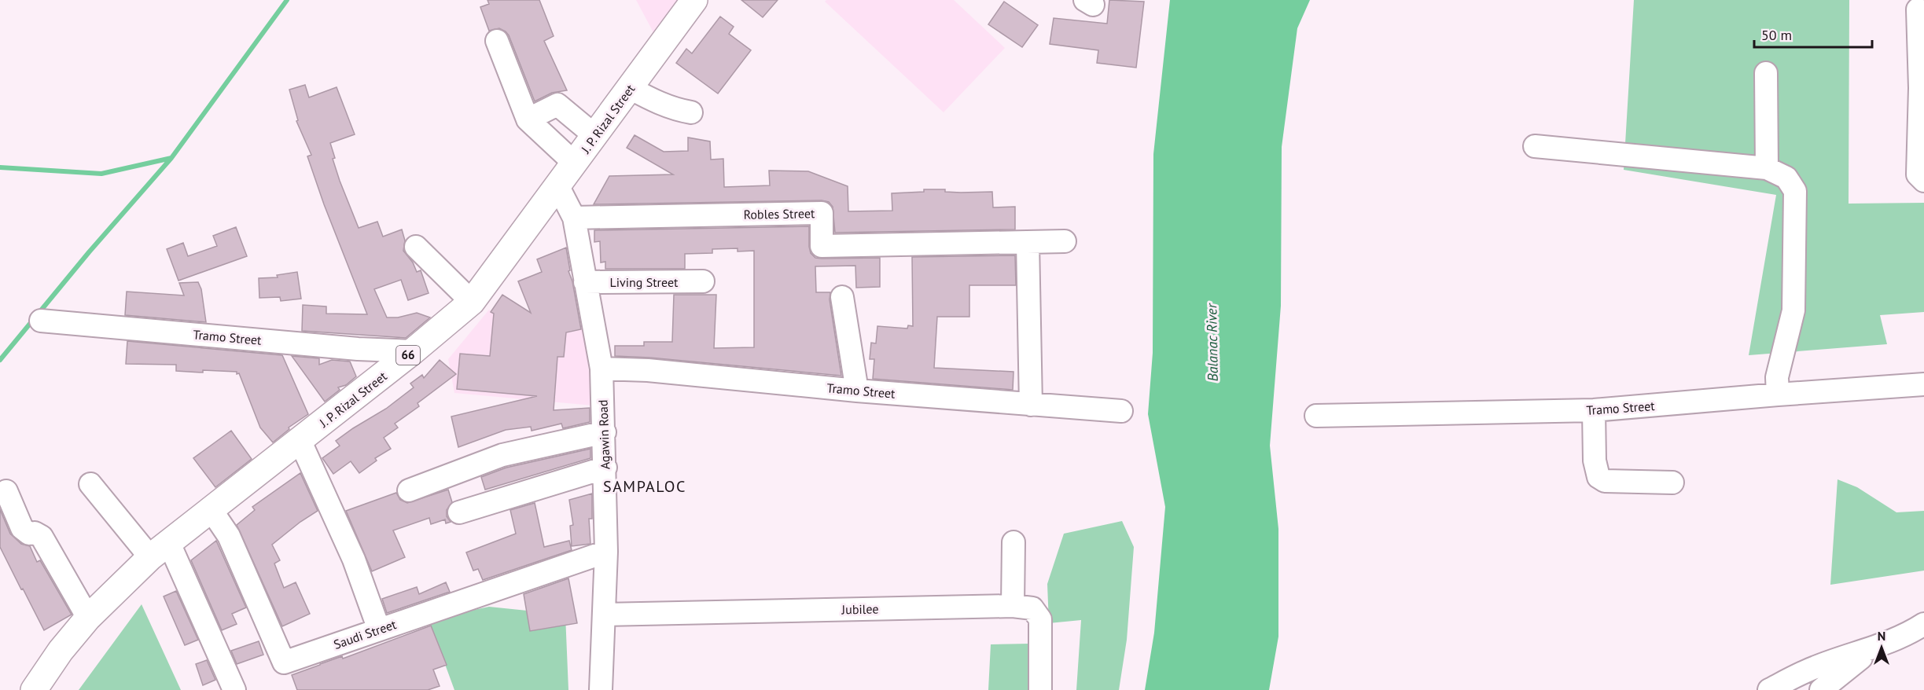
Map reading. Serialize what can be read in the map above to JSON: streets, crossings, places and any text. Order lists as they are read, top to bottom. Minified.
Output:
{"streets":{"main road":["J. P. Rizal Street","66"],"street":["Robles Street","Living Street","Tramo Street","Agawin Road","Jubilee","Saudi Street"]},"crossings":[["J. P. Rizal Street","Tramo Street"],["J. P. Rizal Street","Agawin Road"],["J. P. Rizal Street","Saudi Street"],["Robles Street","Agawin Road"],["Living Street","Agawin Road"],["Tramo Street","Agawin Road"],["Agawin Road","Jubilee"],["Agawin Road","Saudi Street"]],"districts":["SAMPALOC"],"water":["Balanac River"],"scale_bar":"50 m","north":"top"}
